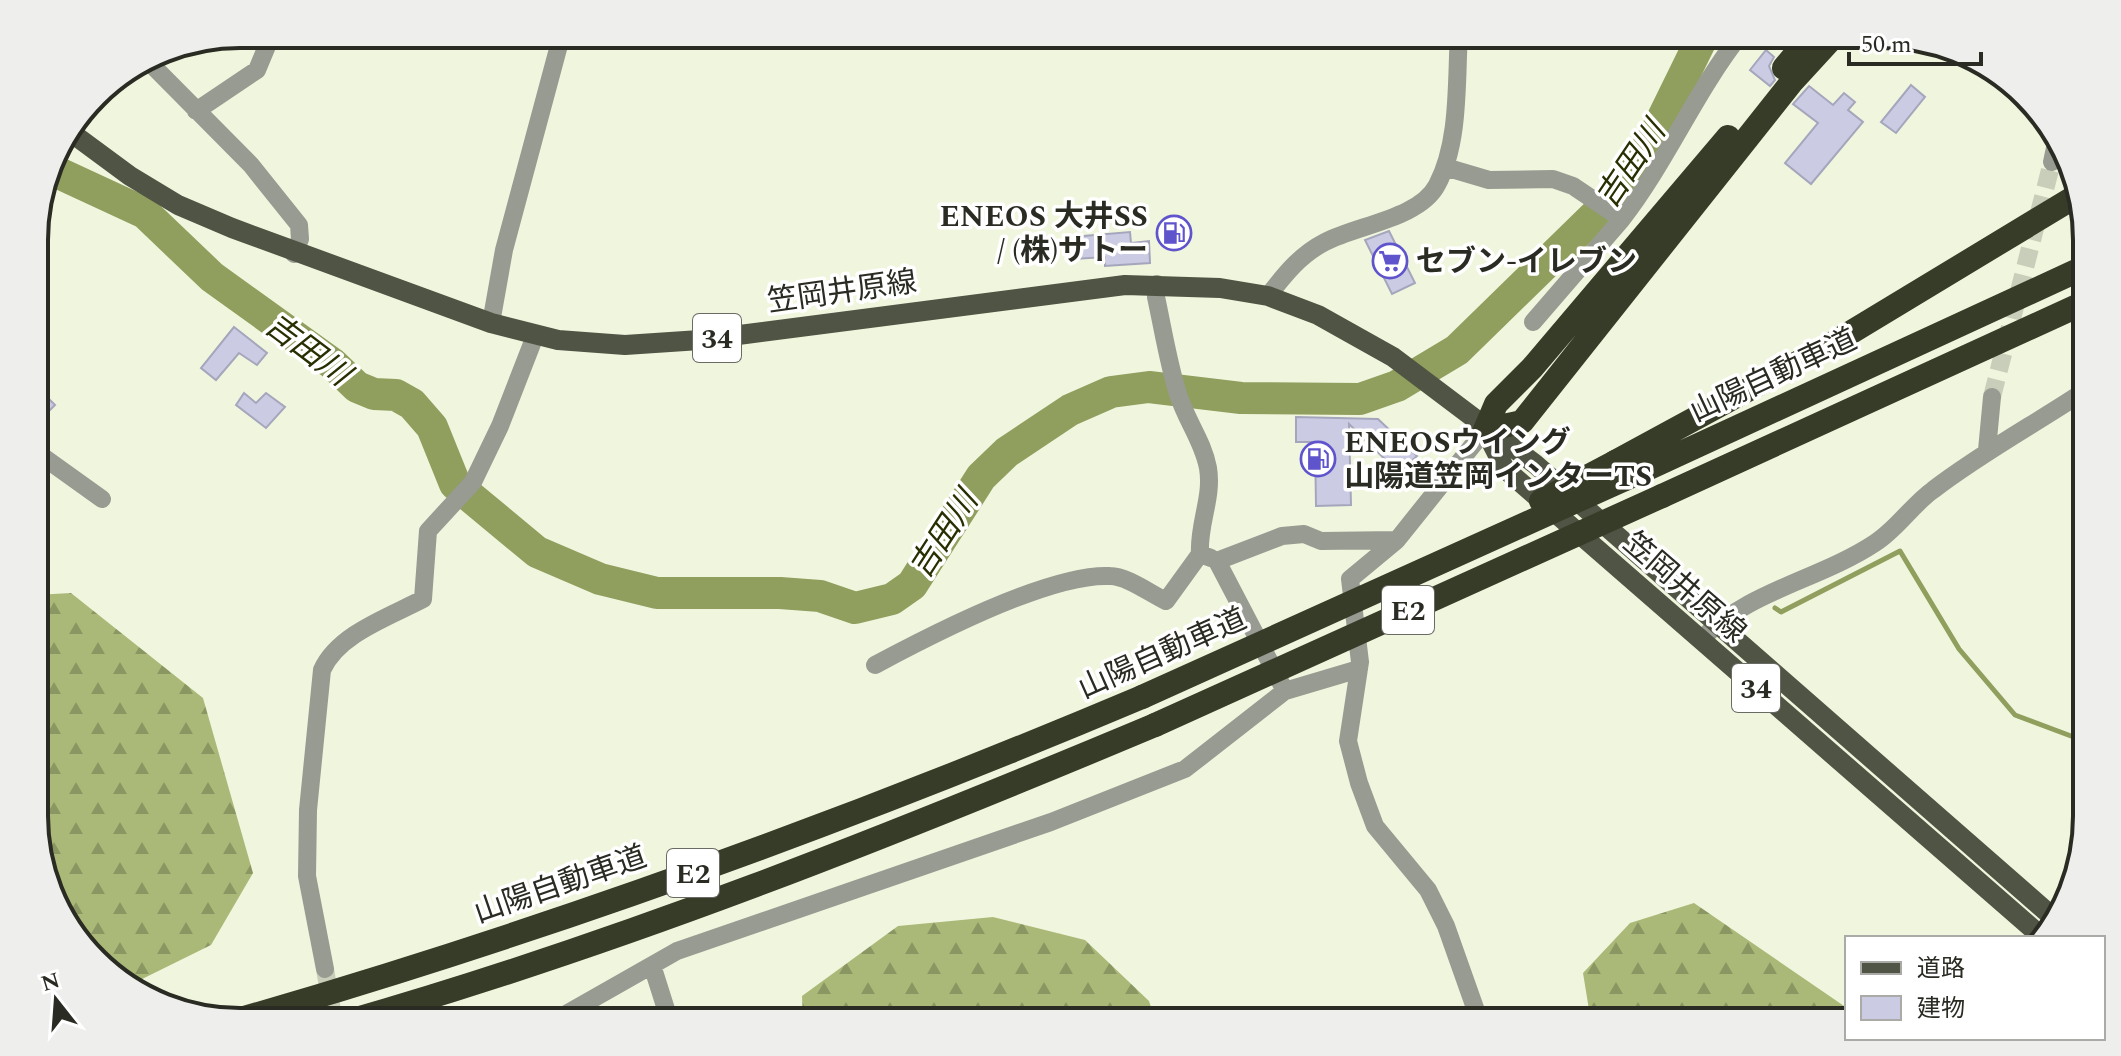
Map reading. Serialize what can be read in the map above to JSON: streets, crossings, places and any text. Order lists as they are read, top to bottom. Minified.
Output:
{"streets":{"highway":["山陽自動車道","E2"],"main road":["笠岡井原線","34"]},"water":["吉田川"],"places":{"fuel station":["ENEOS 大井SS / (株)サトー","ENEOSウイング 山陽道笠岡インターTS"],"supermarket":["セブン-イレブン"]},"legend":["道路","建物"],"scale_bar":"50 m","north":"top"}
